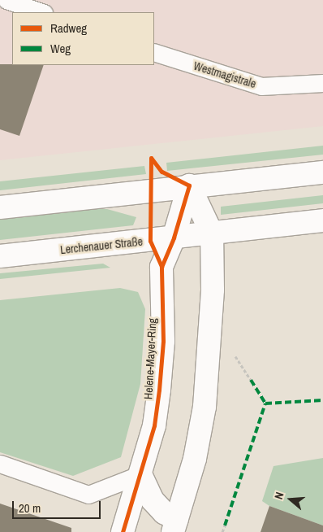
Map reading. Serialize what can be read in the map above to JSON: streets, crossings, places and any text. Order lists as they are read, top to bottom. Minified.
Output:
{"streets":{"street":["Lerchenauer Straße","Helene-Mayer-Ring"],"lane":["Westmagistrale"]},"crossings":[["Lerchenauer Straße","Helene-Mayer-Ring"]],"legend":["Radweg","Weg"],"scale_bar":"20 m","north":"left"}
